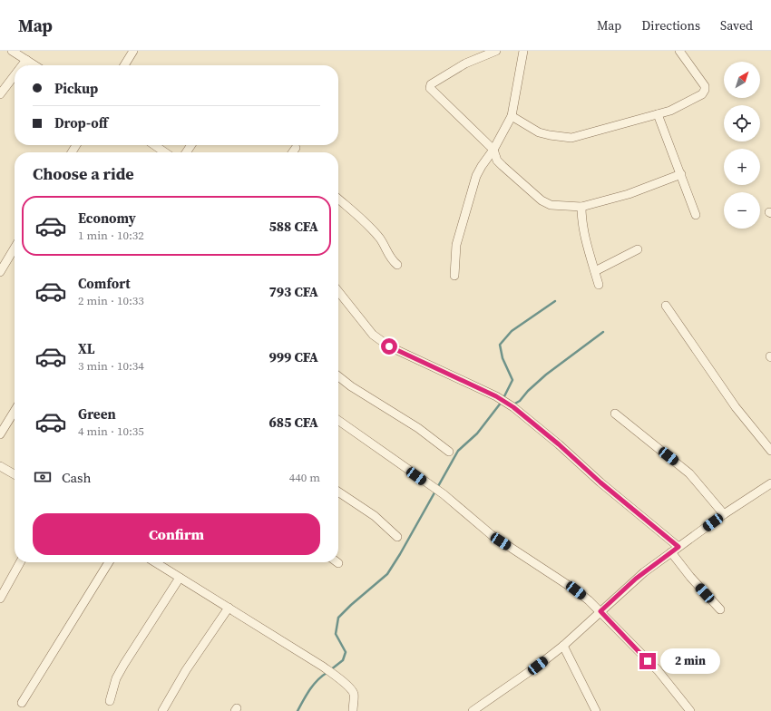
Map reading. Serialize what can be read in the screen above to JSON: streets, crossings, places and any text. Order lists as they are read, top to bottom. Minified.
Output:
{"north":"top right","page":{"header":"Map","nav":["Map","Directions","Saved"],"map_buttons":["+","−"],"banner":["Pickup","Drop-off"],"heading":"Choose a ride","list":[{"name":"Economy","note":"1 min · 10:32","value":"588 CFA"},{"name":"Comfort","note":"2 min · 10:33","value":"793 CFA"},{"name":"XL","note":"3 min · 10:34","value":"999 CFA"},{"name":"Green","note":"4 min · 10:35","value":"685 CFA"}],"pay":["Cash","440 m"],"buttons":"Confirm","bubble":"2 min"}}
